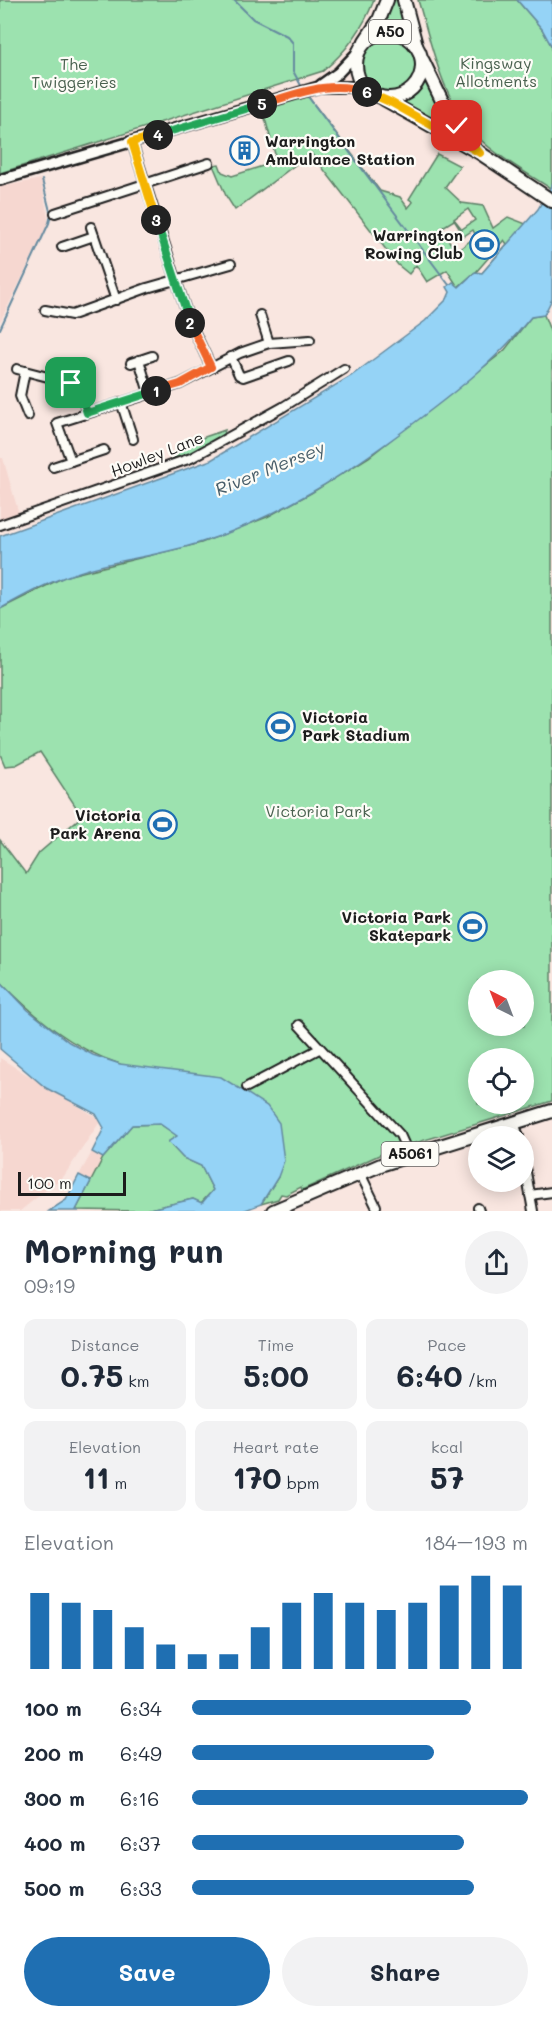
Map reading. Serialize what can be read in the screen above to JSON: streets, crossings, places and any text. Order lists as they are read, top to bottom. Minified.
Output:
{"streets":{"main road":["A50","A5061"],"street":["Howley Lane"]},"water":["River Mersey"],"parks":["Kingsway Allotments","The Twiggeries","Victoria Park"],"places":{"building":["Warrington Ambulance Station"],"sports":["Warrington Rowing Club","Victoria Park Stadium","Victoria Park Arena","Victoria Park Skatepark"]},"scale_bar":"100 m","north":"top left","page":{"pins":["6","5","4","3","2","1"],"scale":"100 m","heading":["Morning run","09:19"],"stats":[["Distance","0.75 km"],["Time","5:00"],["Pace","6:40 /km"],["Elevation","11 m"],["Heart rate","170 bpm"],["kcal","57"]],"chart":["Elevation","184–193 m"],"list":[{"name":"100 m","note":"6:34"},{"name":"200 m","note":"6:49"},{"name":"300 m","note":"6:16"},{"name":"400 m","note":"6:37"},{"name":"500 m","note":"6:33"}],"buttons":["Save","Share"]}}
